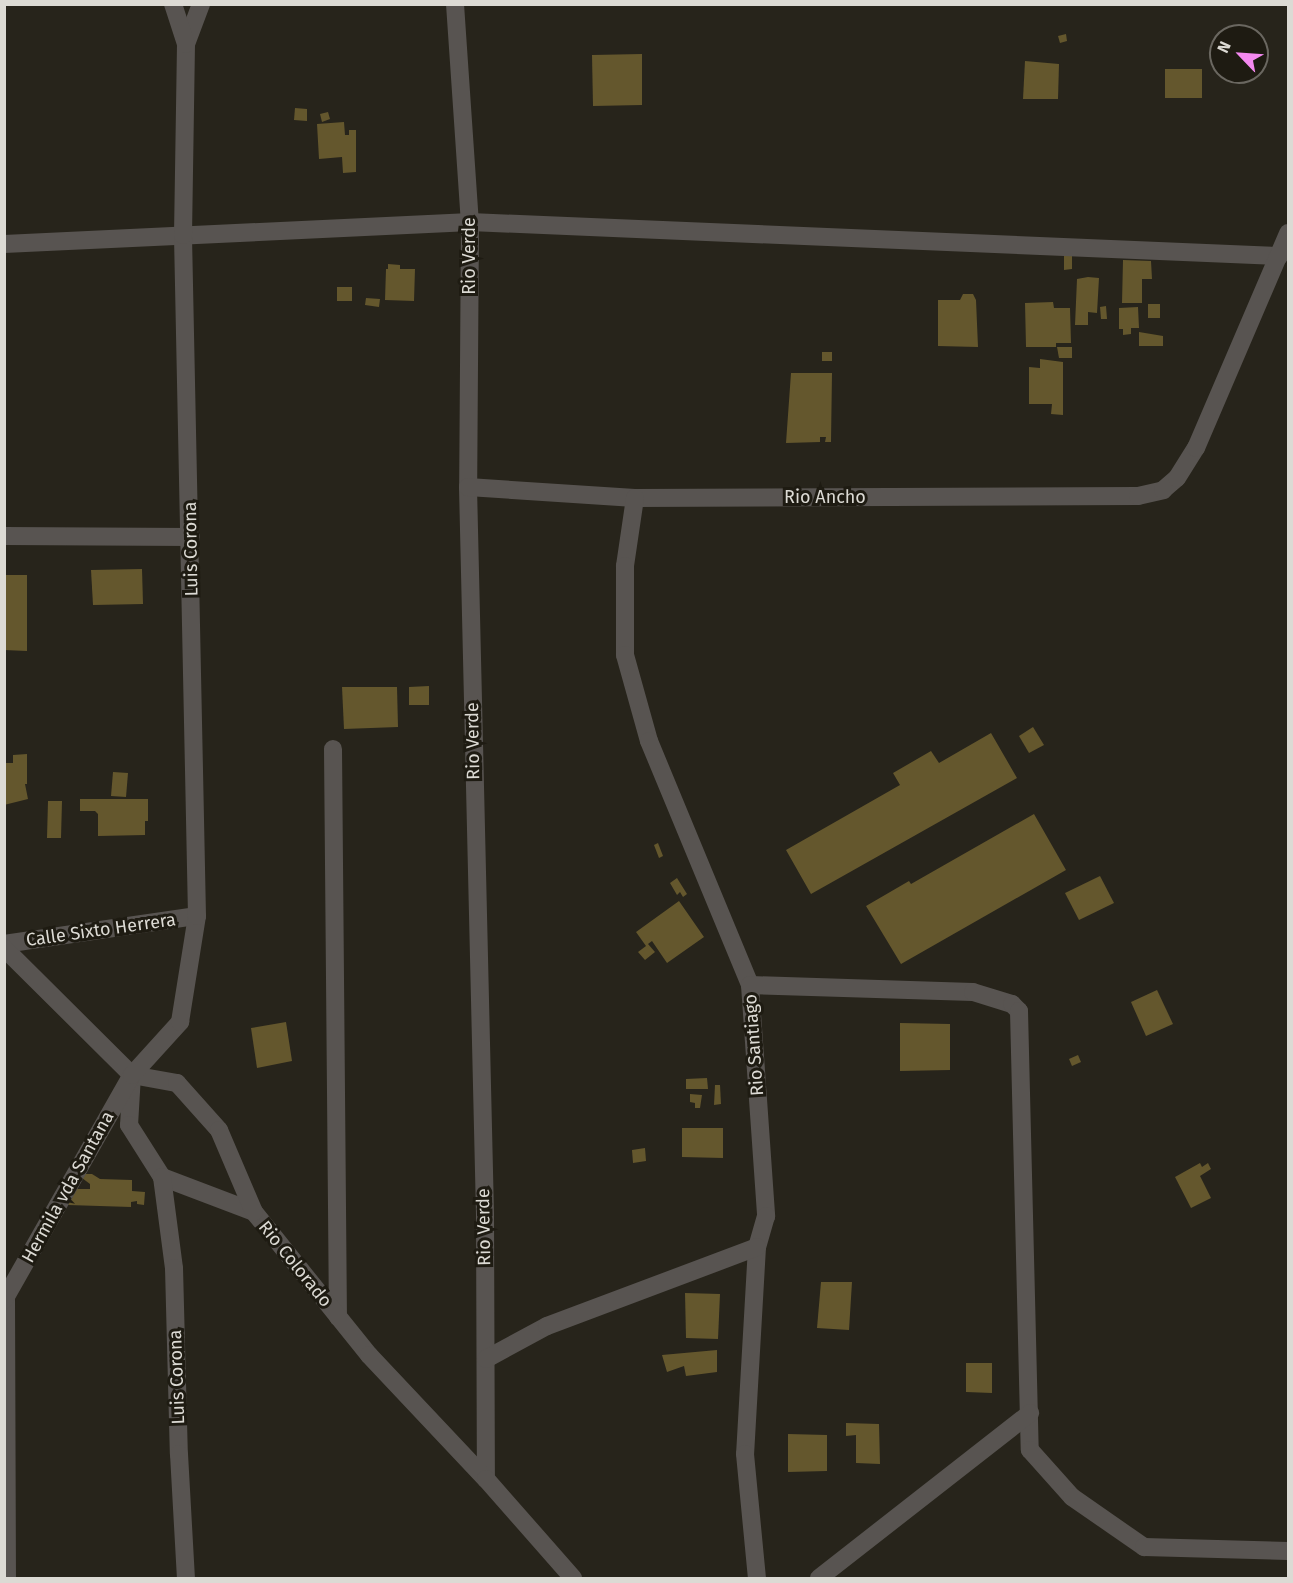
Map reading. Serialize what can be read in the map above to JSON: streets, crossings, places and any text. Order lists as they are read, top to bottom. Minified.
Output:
{"streets":{"street":["Rio Verde","Rio Ancho","Luis Corona","Calle Sixto Herrera","Rio Santiago","Hermila vda Santana","Rio Colorado"]},"crossings":[["Rio Verde","Rio Ancho"],["Rio Verde","Rio Colorado"],["Rio Ancho","Rio Santiago"],["Luis Corona","Calle Sixto Herrera"],["Luis Corona","Hermila vda Santana"],["Luis Corona","Rio Colorado"]],"north":"top left"}
